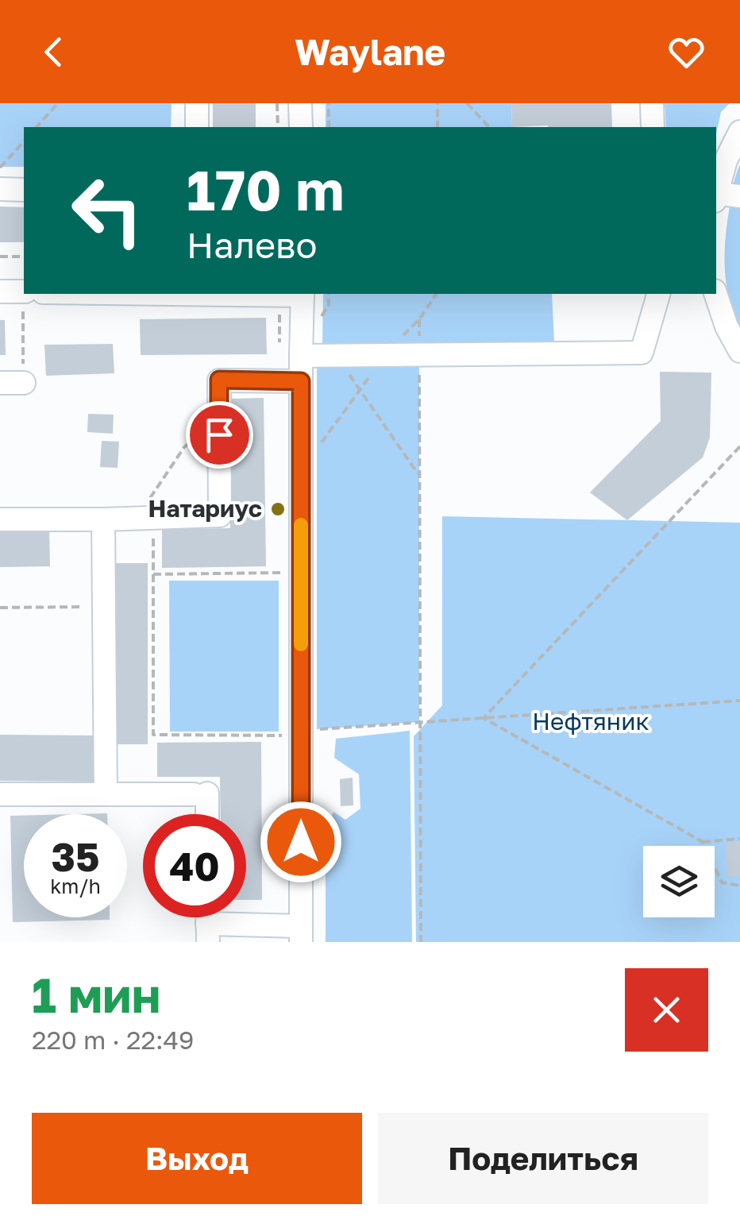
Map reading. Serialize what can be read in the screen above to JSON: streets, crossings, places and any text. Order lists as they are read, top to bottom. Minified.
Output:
{"parks":["Нефтяник"],"places":["Натариус"],"page":{"header":"Waylane","turn":["170 m","Налево"],"speed":"35 km/h","limit":"40","heading":["1 мин","220 m · 22:49"],"buttons":["Выход","Поделиться"]}}
